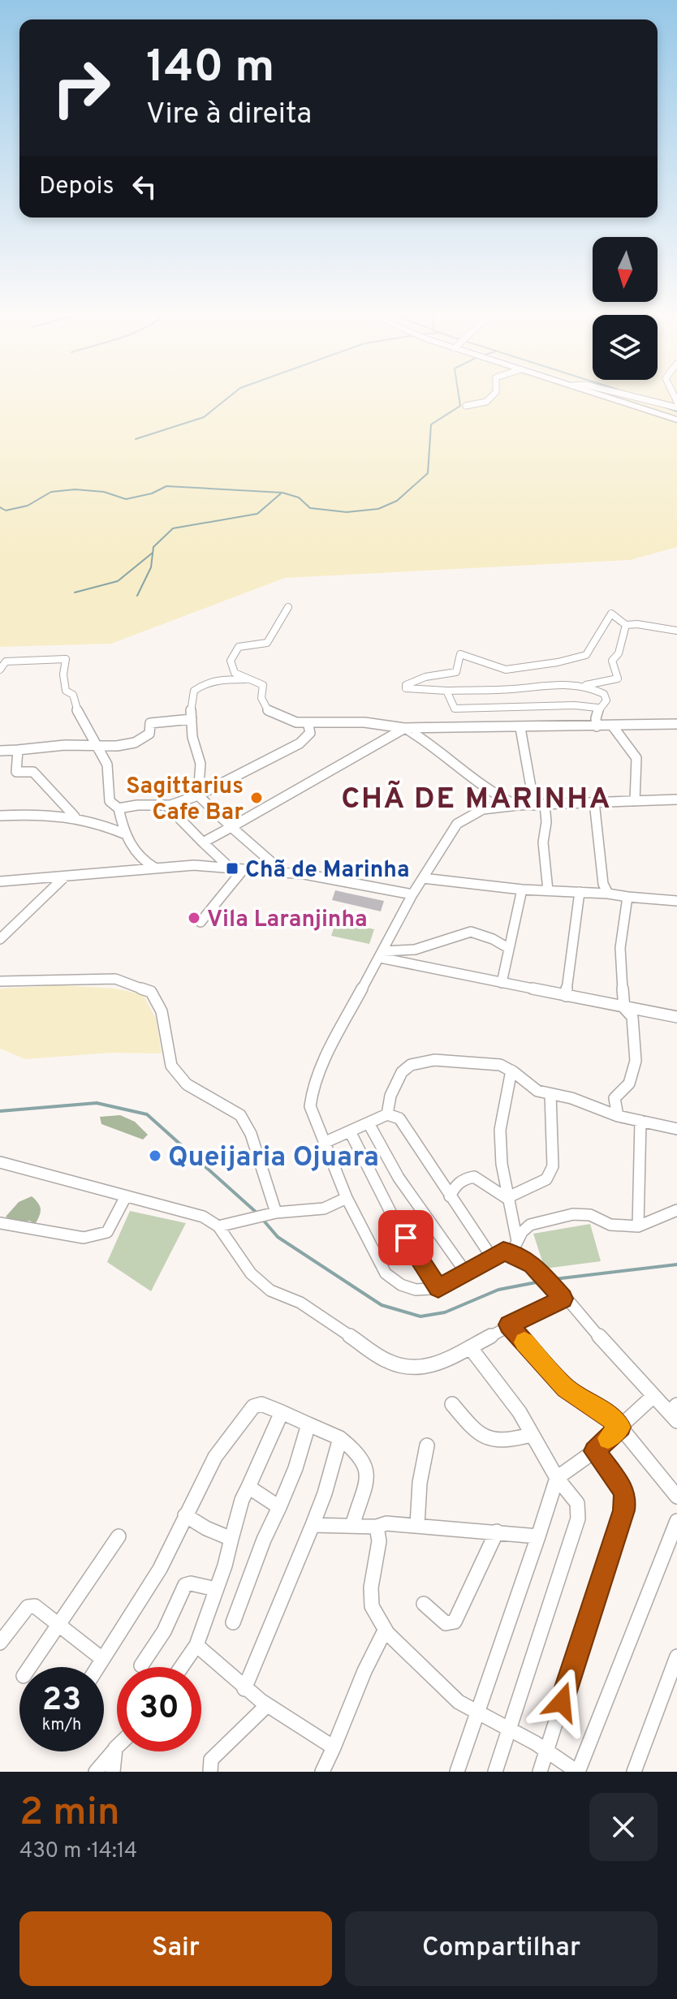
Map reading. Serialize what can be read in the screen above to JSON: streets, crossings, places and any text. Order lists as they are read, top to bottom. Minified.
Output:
{"districts":["CHÃ DE MARINHA"],"places":{"other":["Sagittarius Cafe Bar","Vila Laranjinha","Queijaria Ojuara"],"transit":["Chã de Marinha"]},"north":"bottom","page":{"turn":["140 m","Vire à direita"],"then":"Depois","speed":"23 km/h","limit":"30","heading":["2 min","430 m · 14:14"],"buttons":["Sair","Compartilhar"]}}
